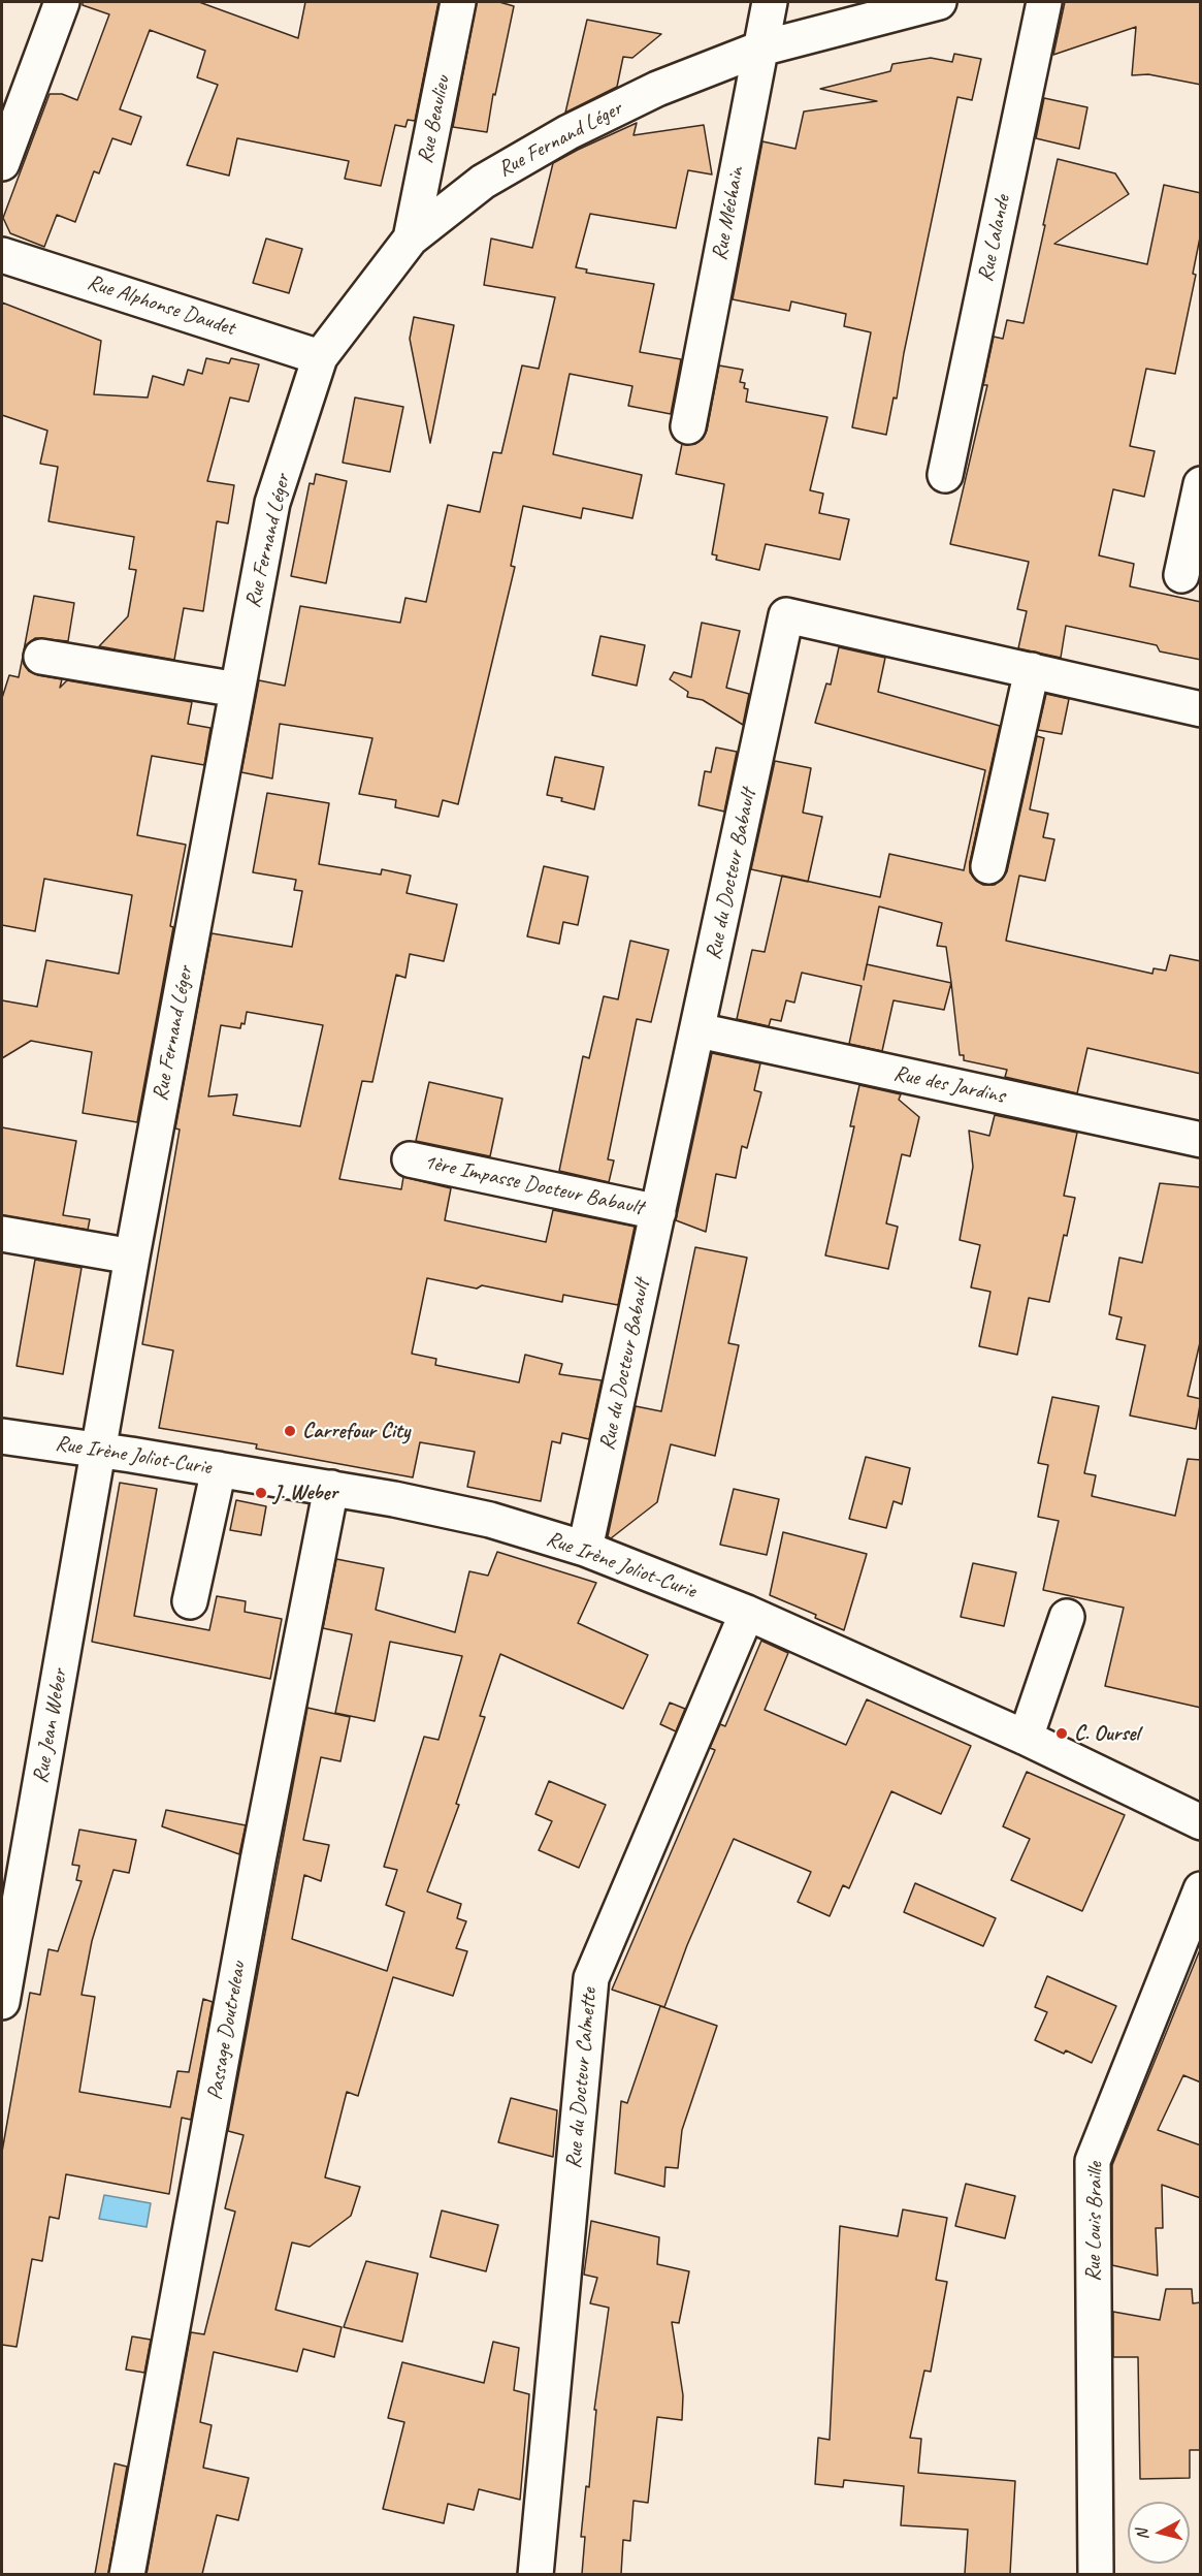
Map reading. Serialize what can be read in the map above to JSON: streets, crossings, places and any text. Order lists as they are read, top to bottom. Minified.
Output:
{"streets":{"street":["Rue Beaulieu","Rue Fernand Léger","Rue Méchain","Rue Lalande","Rue Alphonse Daudet","Rue du Docteur Babault","Rue des Jardins","1ère Impasse Docteur Babault","Rue Irène Joliot-Curie","Rue Jean Weber","Passage Doutreleau","Rue du Docteur Calmette","Rue Louis Braille"]},"crossings":[["Rue Beaulieu","Rue Fernand Léger"],["Rue Fernand Léger","Rue Méchain"],["Rue Fernand Léger","Rue Alphonse Daudet"],["Rue Fernand Léger","Rue Irène Joliot-Curie"],["Rue Fernand Léger","Rue Jean Weber"],["Rue du Docteur Babault","Rue des Jardins"],["Rue du Docteur Babault","1ère Impasse Docteur Babault"],["Rue du Docteur Babault","Rue Irène Joliot-Curie"],["Rue Irène Joliot-Curie","Rue Jean Weber"],["Rue Irène Joliot-Curie","Passage Doutreleau"],["Rue Irène Joliot-Curie","Rue du Docteur Calmette"]],"places":["Carrefour City","J. Weber","C. Oursel"],"north":"left"}
